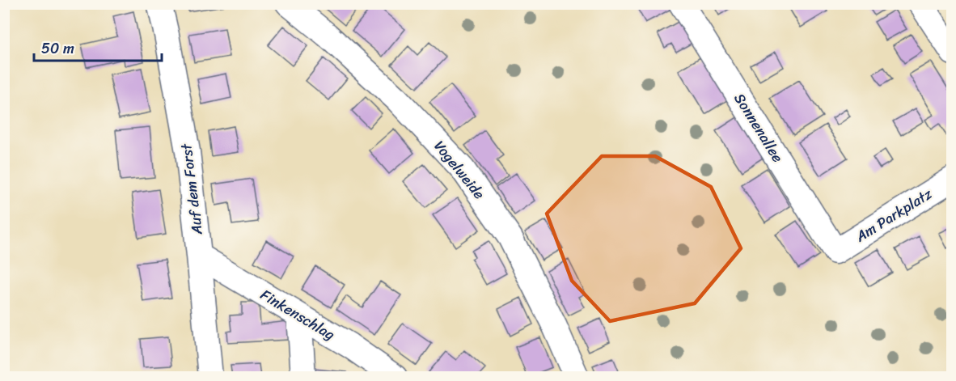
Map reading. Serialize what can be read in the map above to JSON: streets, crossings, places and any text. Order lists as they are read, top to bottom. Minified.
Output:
{"streets":{"street":["Sonnenallee","Vogelweide","Auf dem Forst","Am Parkplatz","Finkenschlag"]},"crossings":[["Sonnenallee","Am Parkplatz"],["Auf dem Forst","Finkenschlag"]],"scale_bar":"50 m"}
